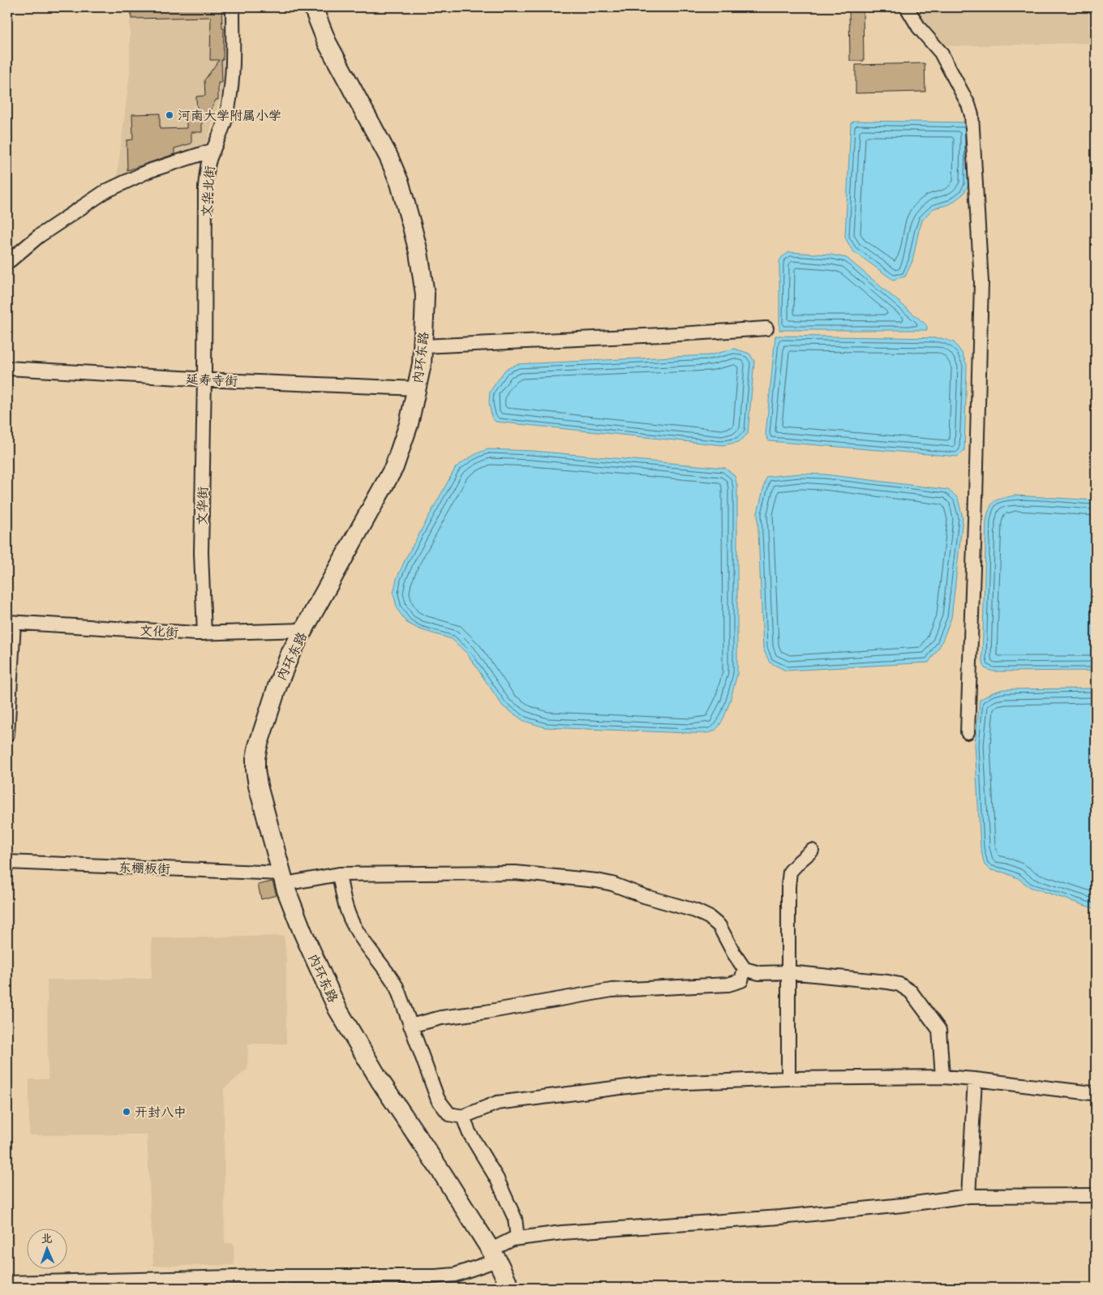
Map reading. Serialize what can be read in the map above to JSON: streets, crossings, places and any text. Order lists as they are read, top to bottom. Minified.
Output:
{"streets":{"street":["文华北街","内环东路","延寿寺街","文华街","文化街","东棚板街"]},"crossings":[["文华北街","延寿寺街"],["文华北街","文华街"],["内环东路","延寿寺街"],["内环东路","文化街"],["内环东路","东棚板街"],["延寿寺街","文华街"],["文华街","文化街"]],"places":["河南大学附属小学","开封八中"],"north":"top"}
